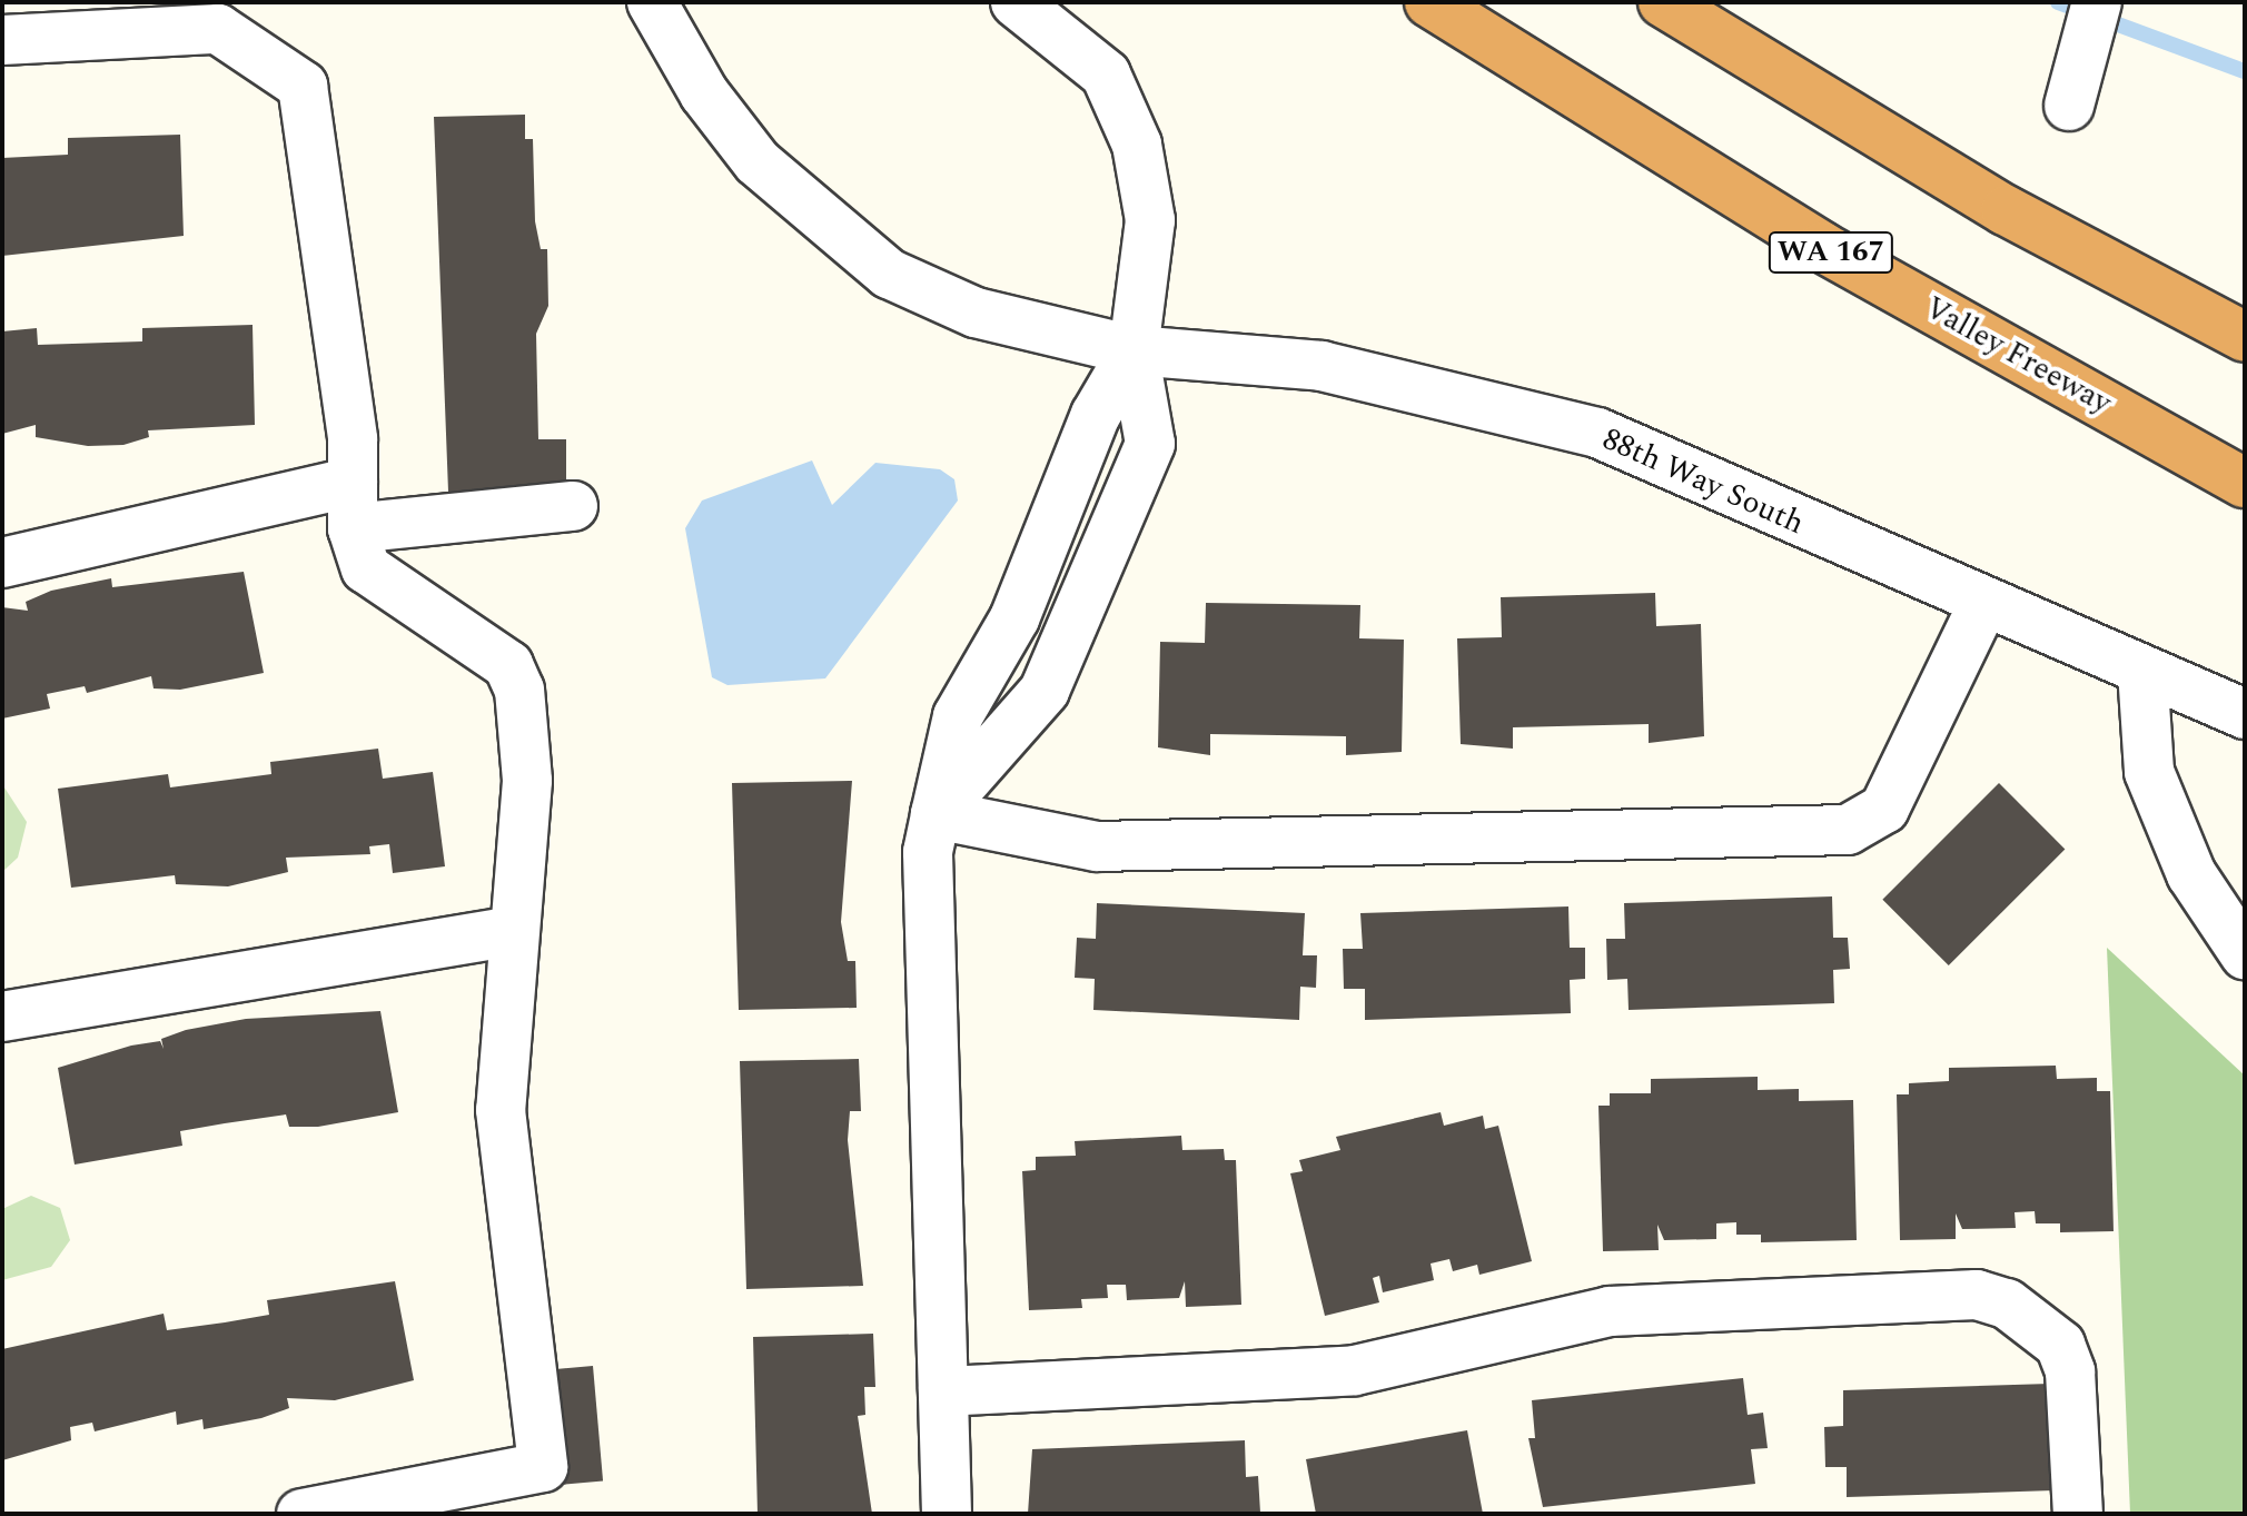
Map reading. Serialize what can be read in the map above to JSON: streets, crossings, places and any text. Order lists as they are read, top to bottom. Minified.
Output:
{"streets":{"highway":["WA 167","Valley Freeway"],"street":["88th Way South"]}}
